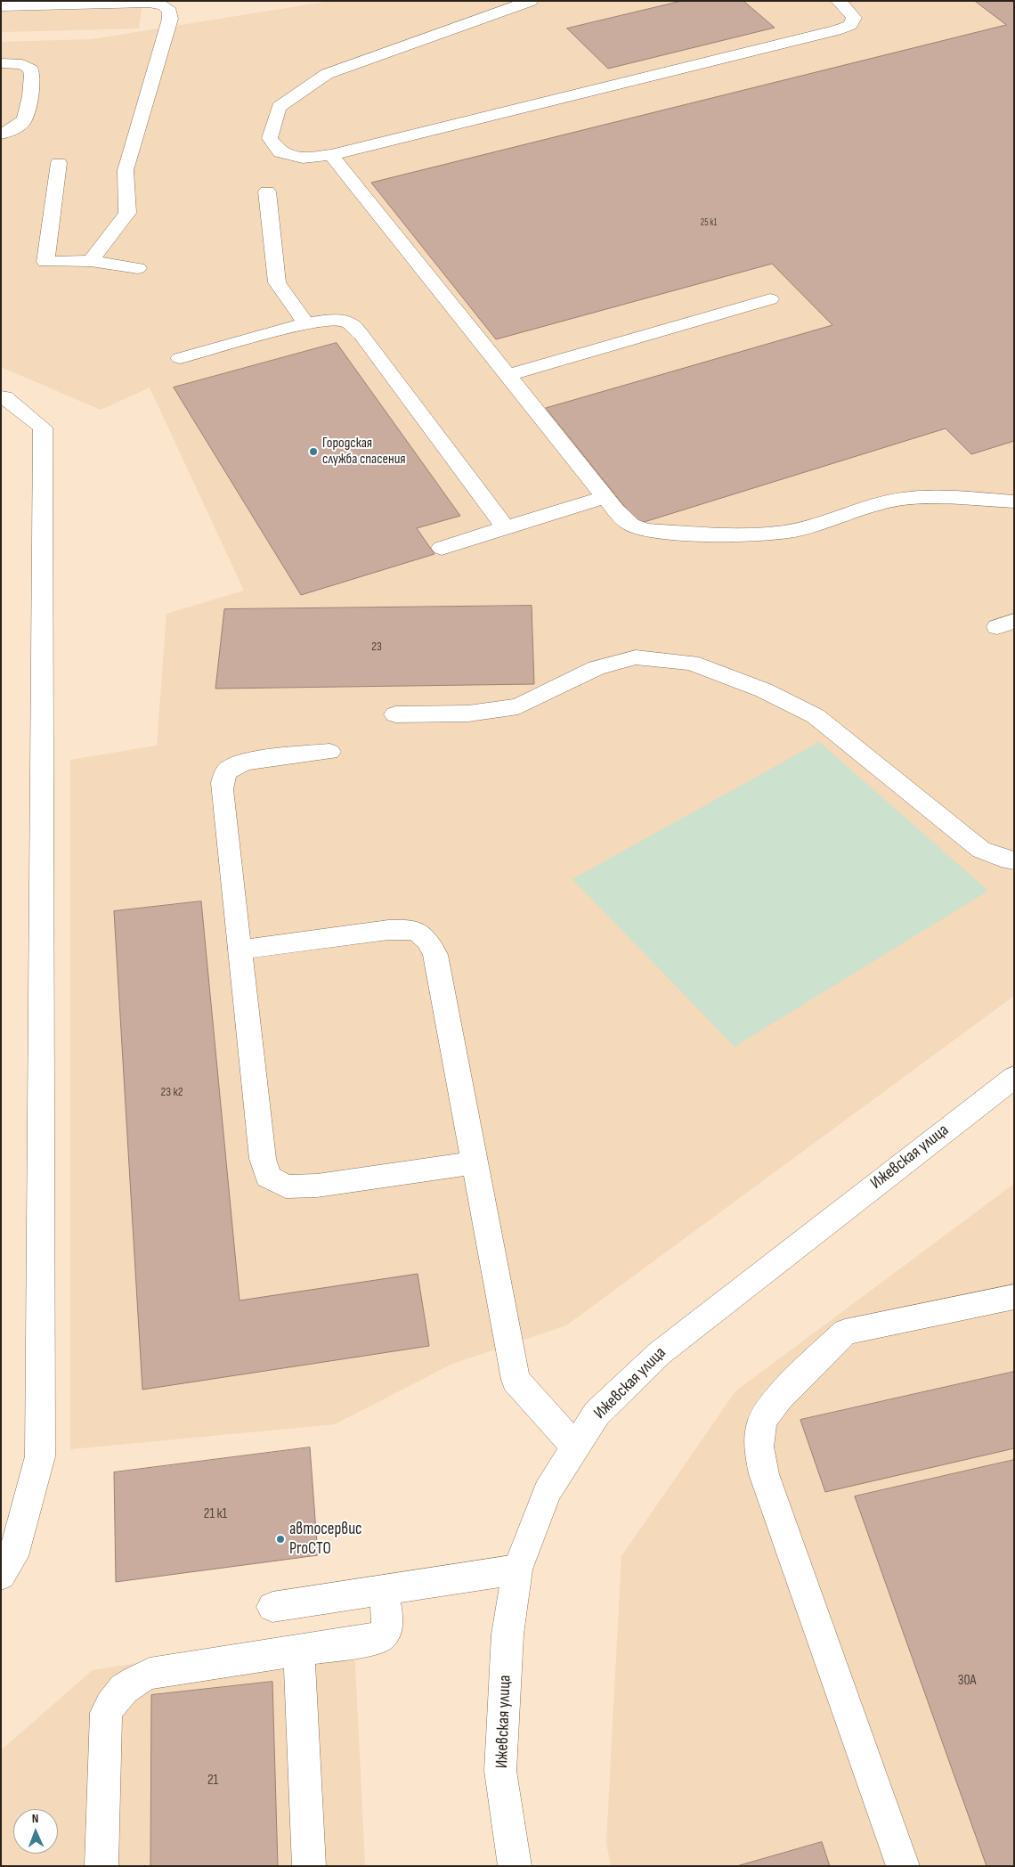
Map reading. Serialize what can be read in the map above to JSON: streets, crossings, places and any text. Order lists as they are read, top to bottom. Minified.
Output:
{"streets":{"street":["Ижевская улица"]},"places":["Городская служба спасения","автосервис ProСТО"],"house_numbers":["25 к1","23","23 к2","21 к1","30А","21"],"north":"top"}
